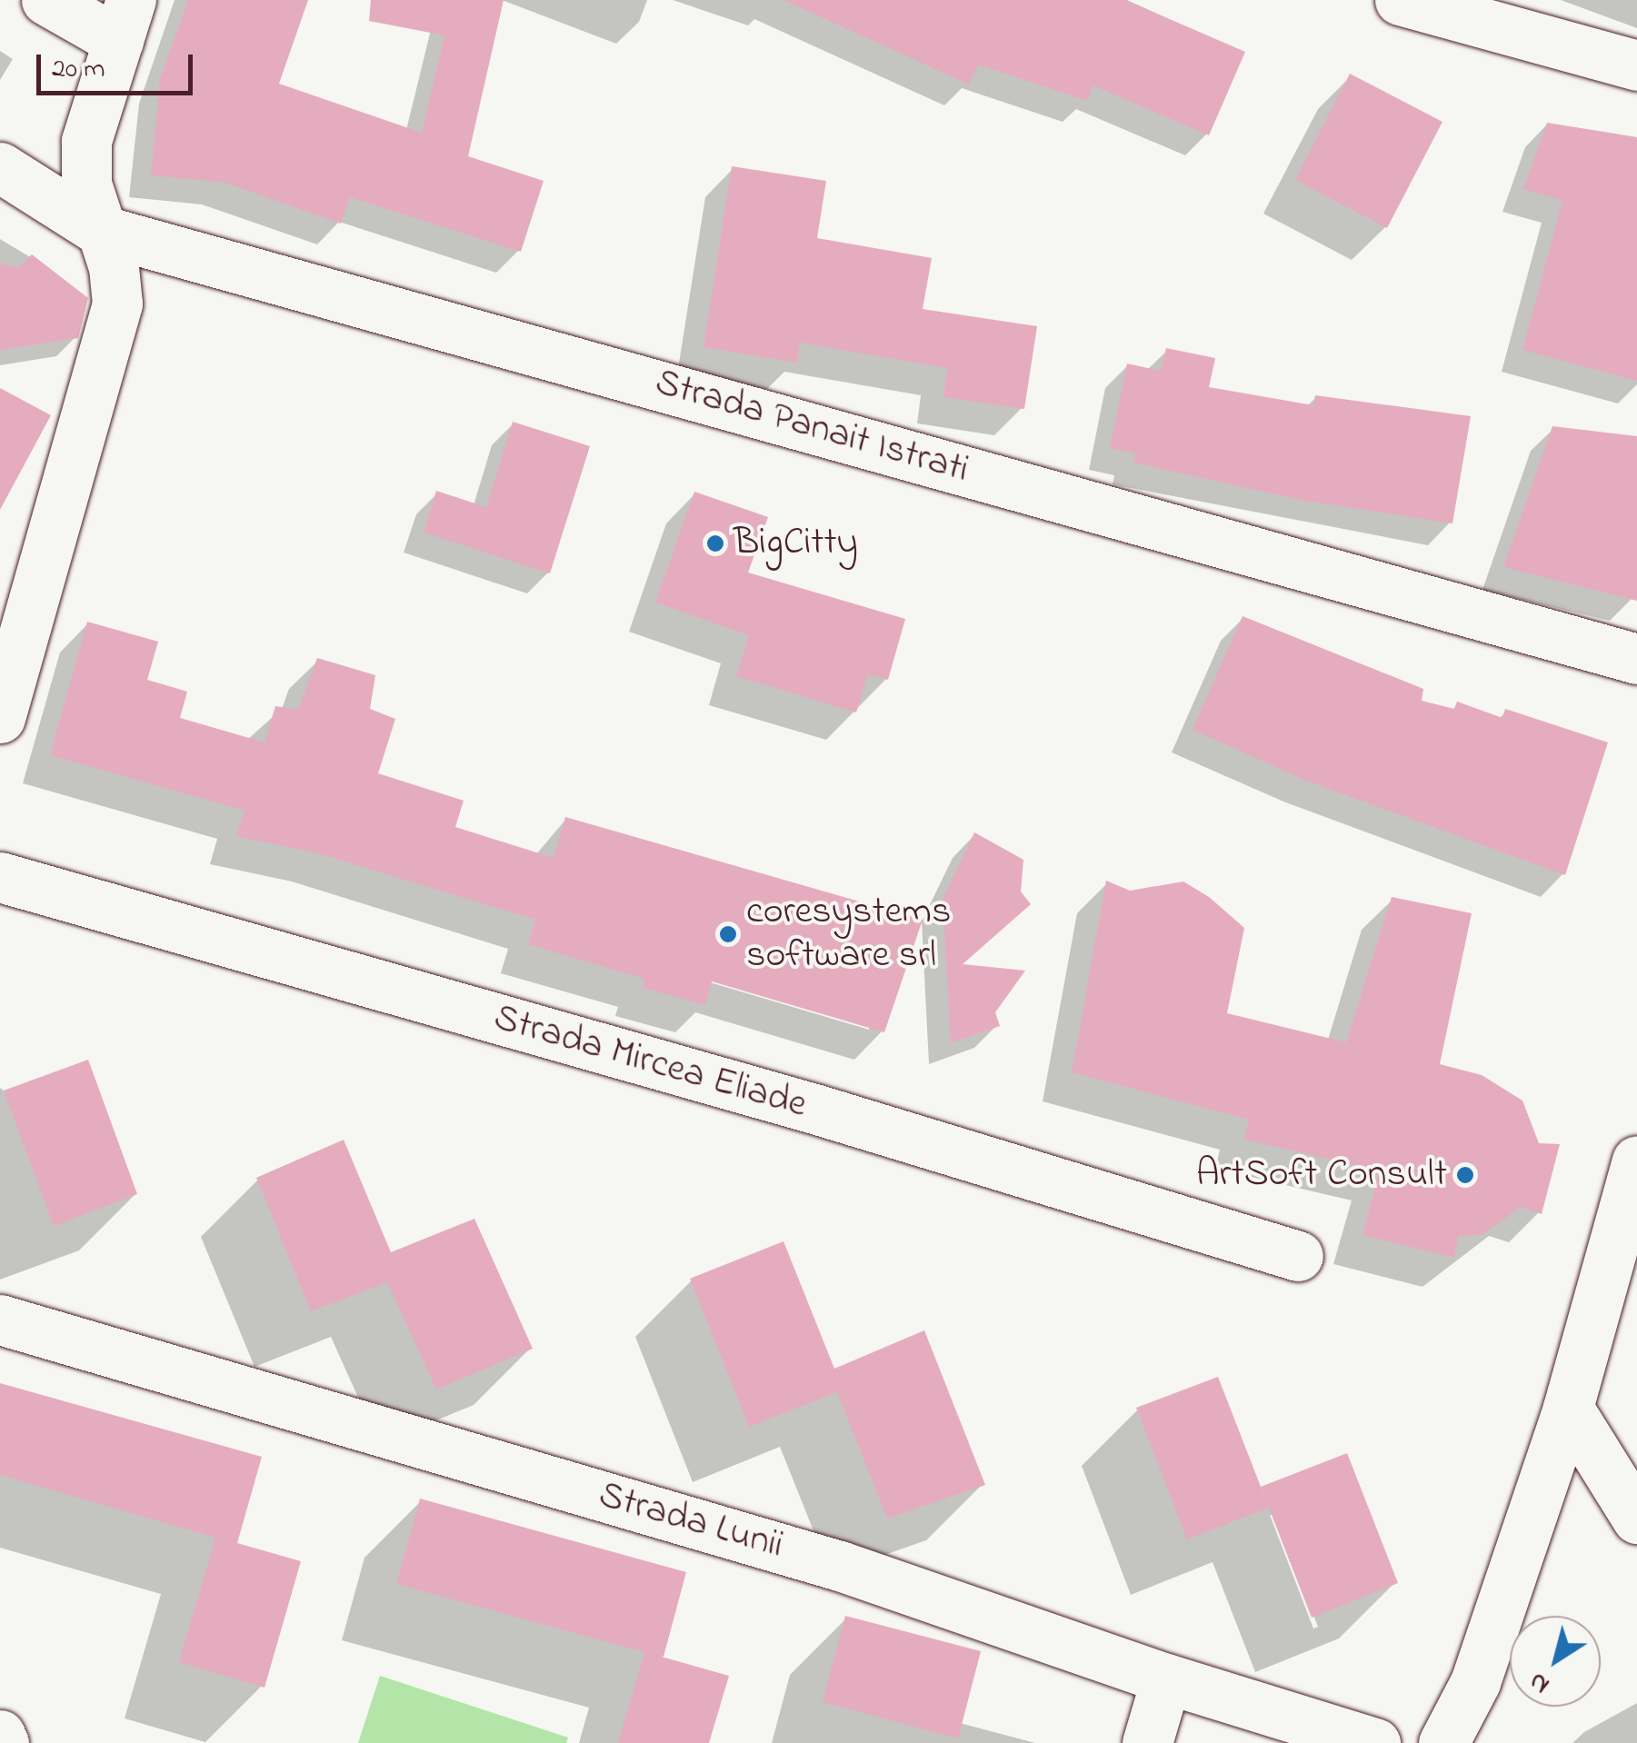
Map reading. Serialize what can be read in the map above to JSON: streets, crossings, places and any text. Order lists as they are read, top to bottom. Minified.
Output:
{"streets":{"street":["Strada Panait Istrati","Strada Mircea Eliade","Strada Lunii"]},"places":["BigCitty","coresystems software srl","ArtSoft Consult"],"scale_bar":"20 m","north":"bottom left"}
